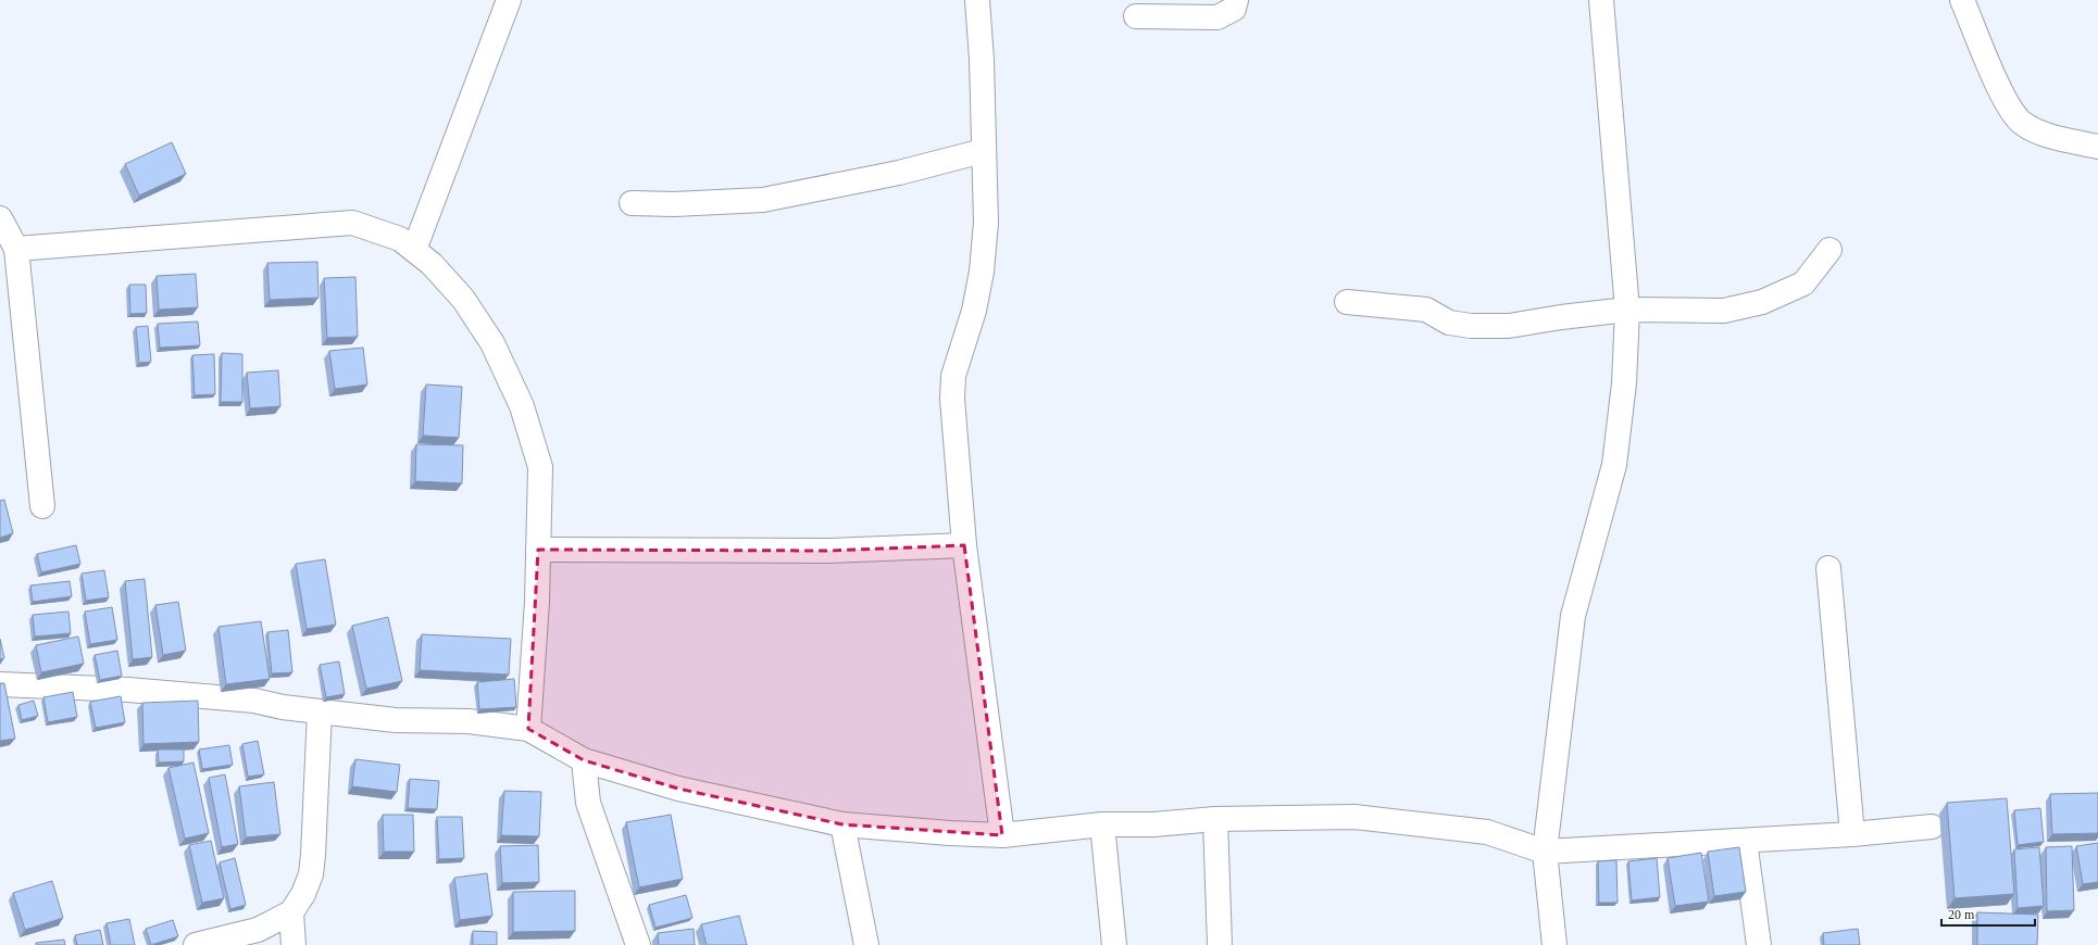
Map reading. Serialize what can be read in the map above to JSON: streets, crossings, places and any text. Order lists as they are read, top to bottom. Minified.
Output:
{"scale_bar":"20 m"}
